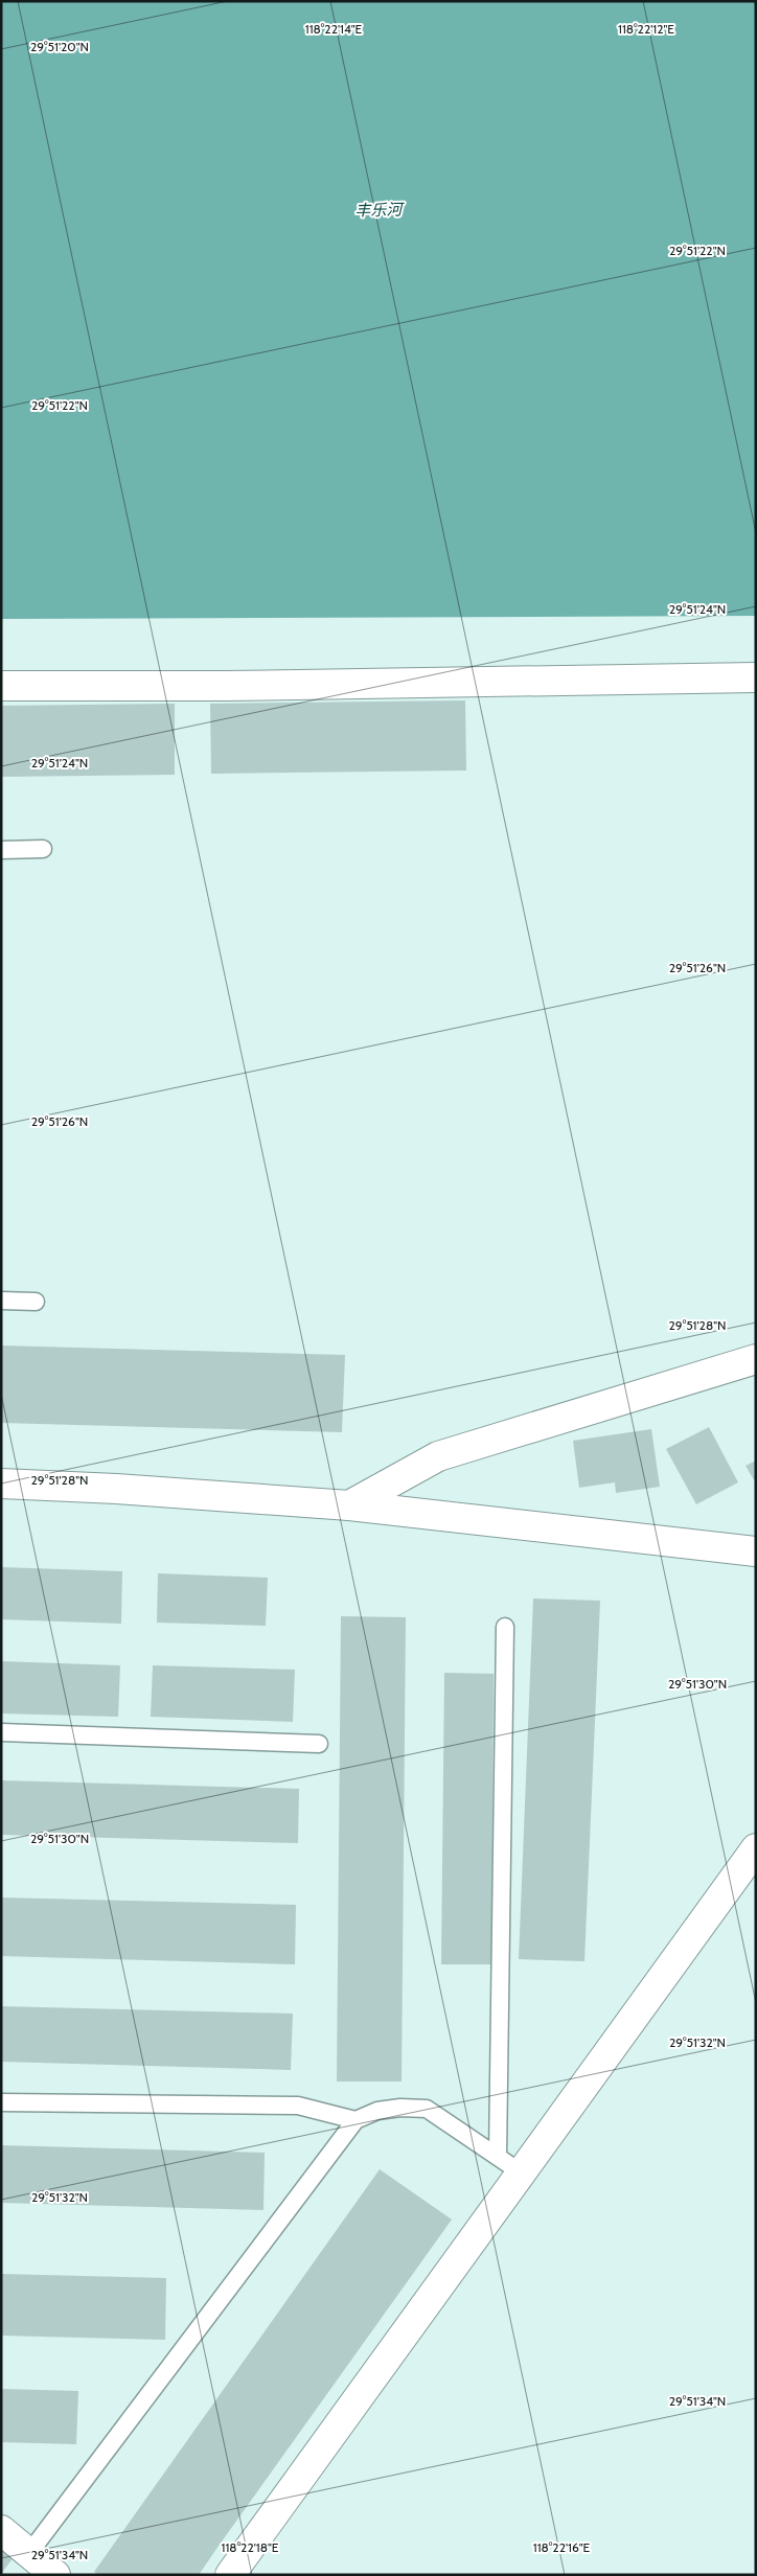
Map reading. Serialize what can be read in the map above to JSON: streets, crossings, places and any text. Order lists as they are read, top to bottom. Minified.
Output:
{"water":["丰乐河"],"coordinates":["118°22'14\"E","118°22'12\"E","29°51'20\"N","29°51'22\"N","29°51'24\"N","29°51'26\"N","29°51'28\"N","29°51'30\"N","29°51'32\"N","29°51'34\"N","118°22'18\"E","118°22'16\"E"]}
